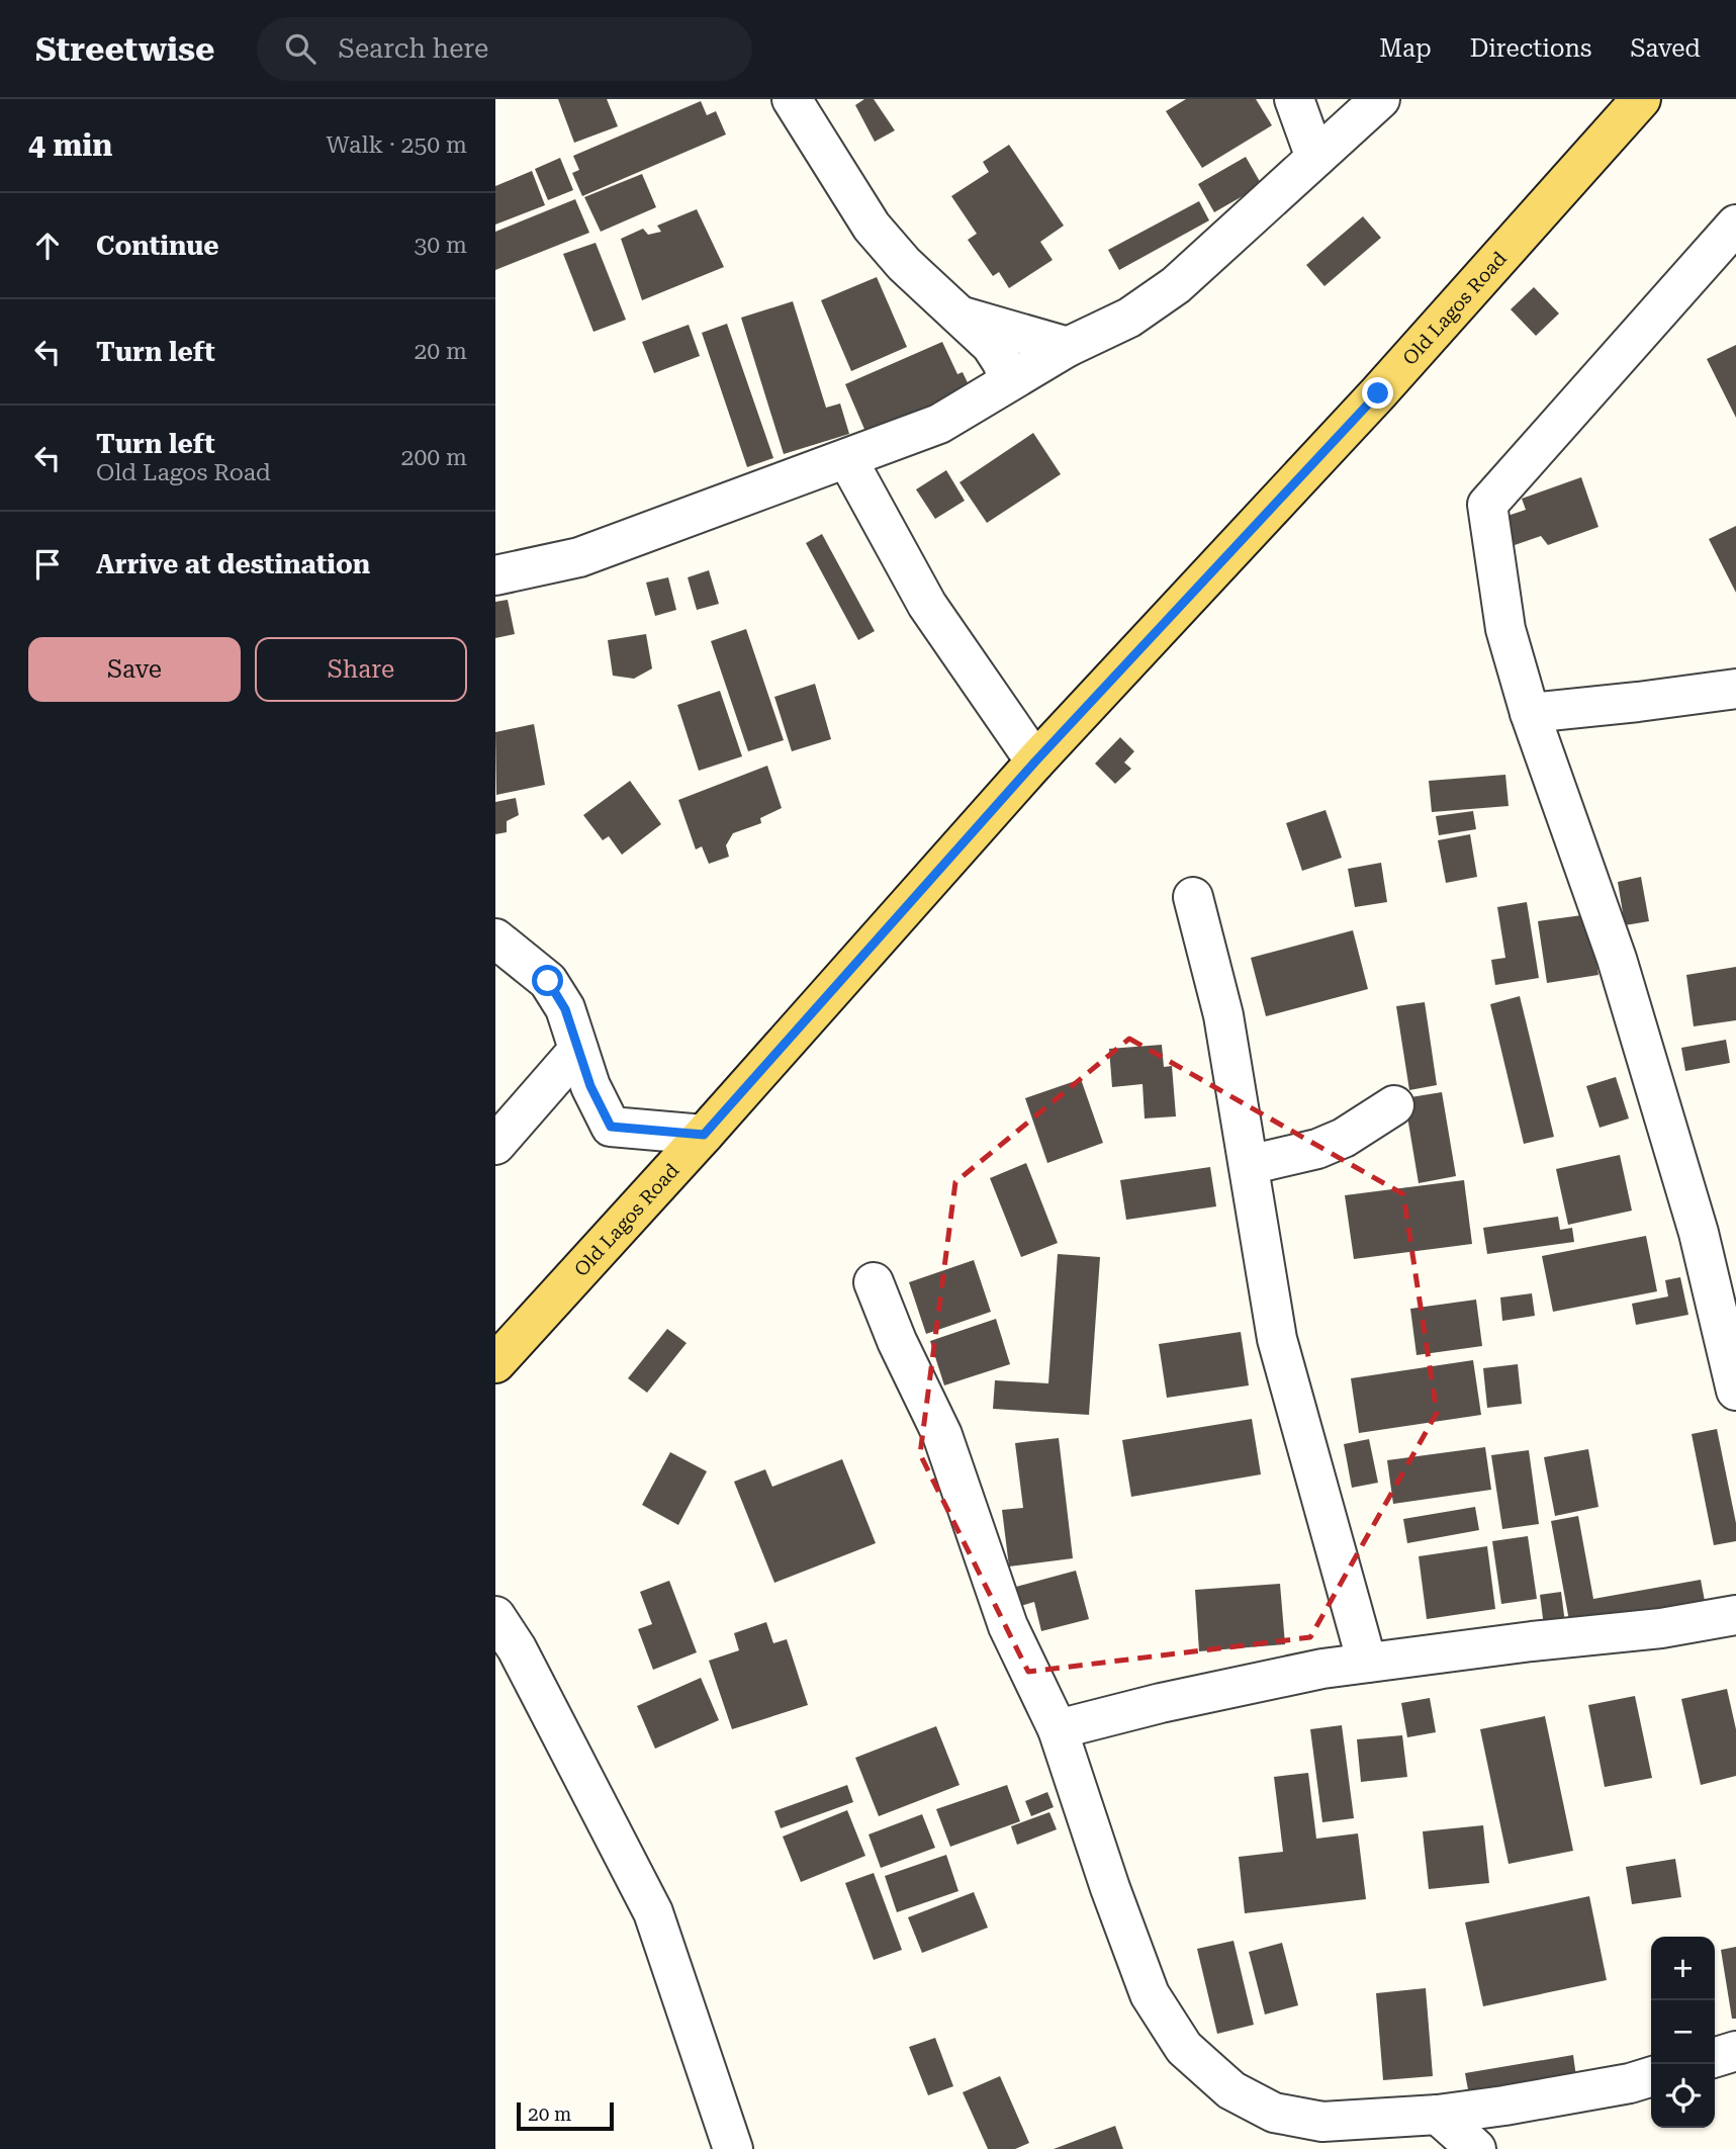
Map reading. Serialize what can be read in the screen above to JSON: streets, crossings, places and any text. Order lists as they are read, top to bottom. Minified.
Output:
{"streets":{"main road":["Old Lagos Road"]},"scale_bar":"20 m","page":{"header":"Streetwise","search":"Search here","nav":["Map","Directions","Saved"],"heading":["4 min","Walk · 250 m"],"list":[["Continue","30 m"],["Turn left","20 m"],["Turn left","Old Lagos Road","200 m"],"Arrive at destination"],"buttons":["Save","Share"],"map_buttons":["+","−"],"scale":"20 m"}}
